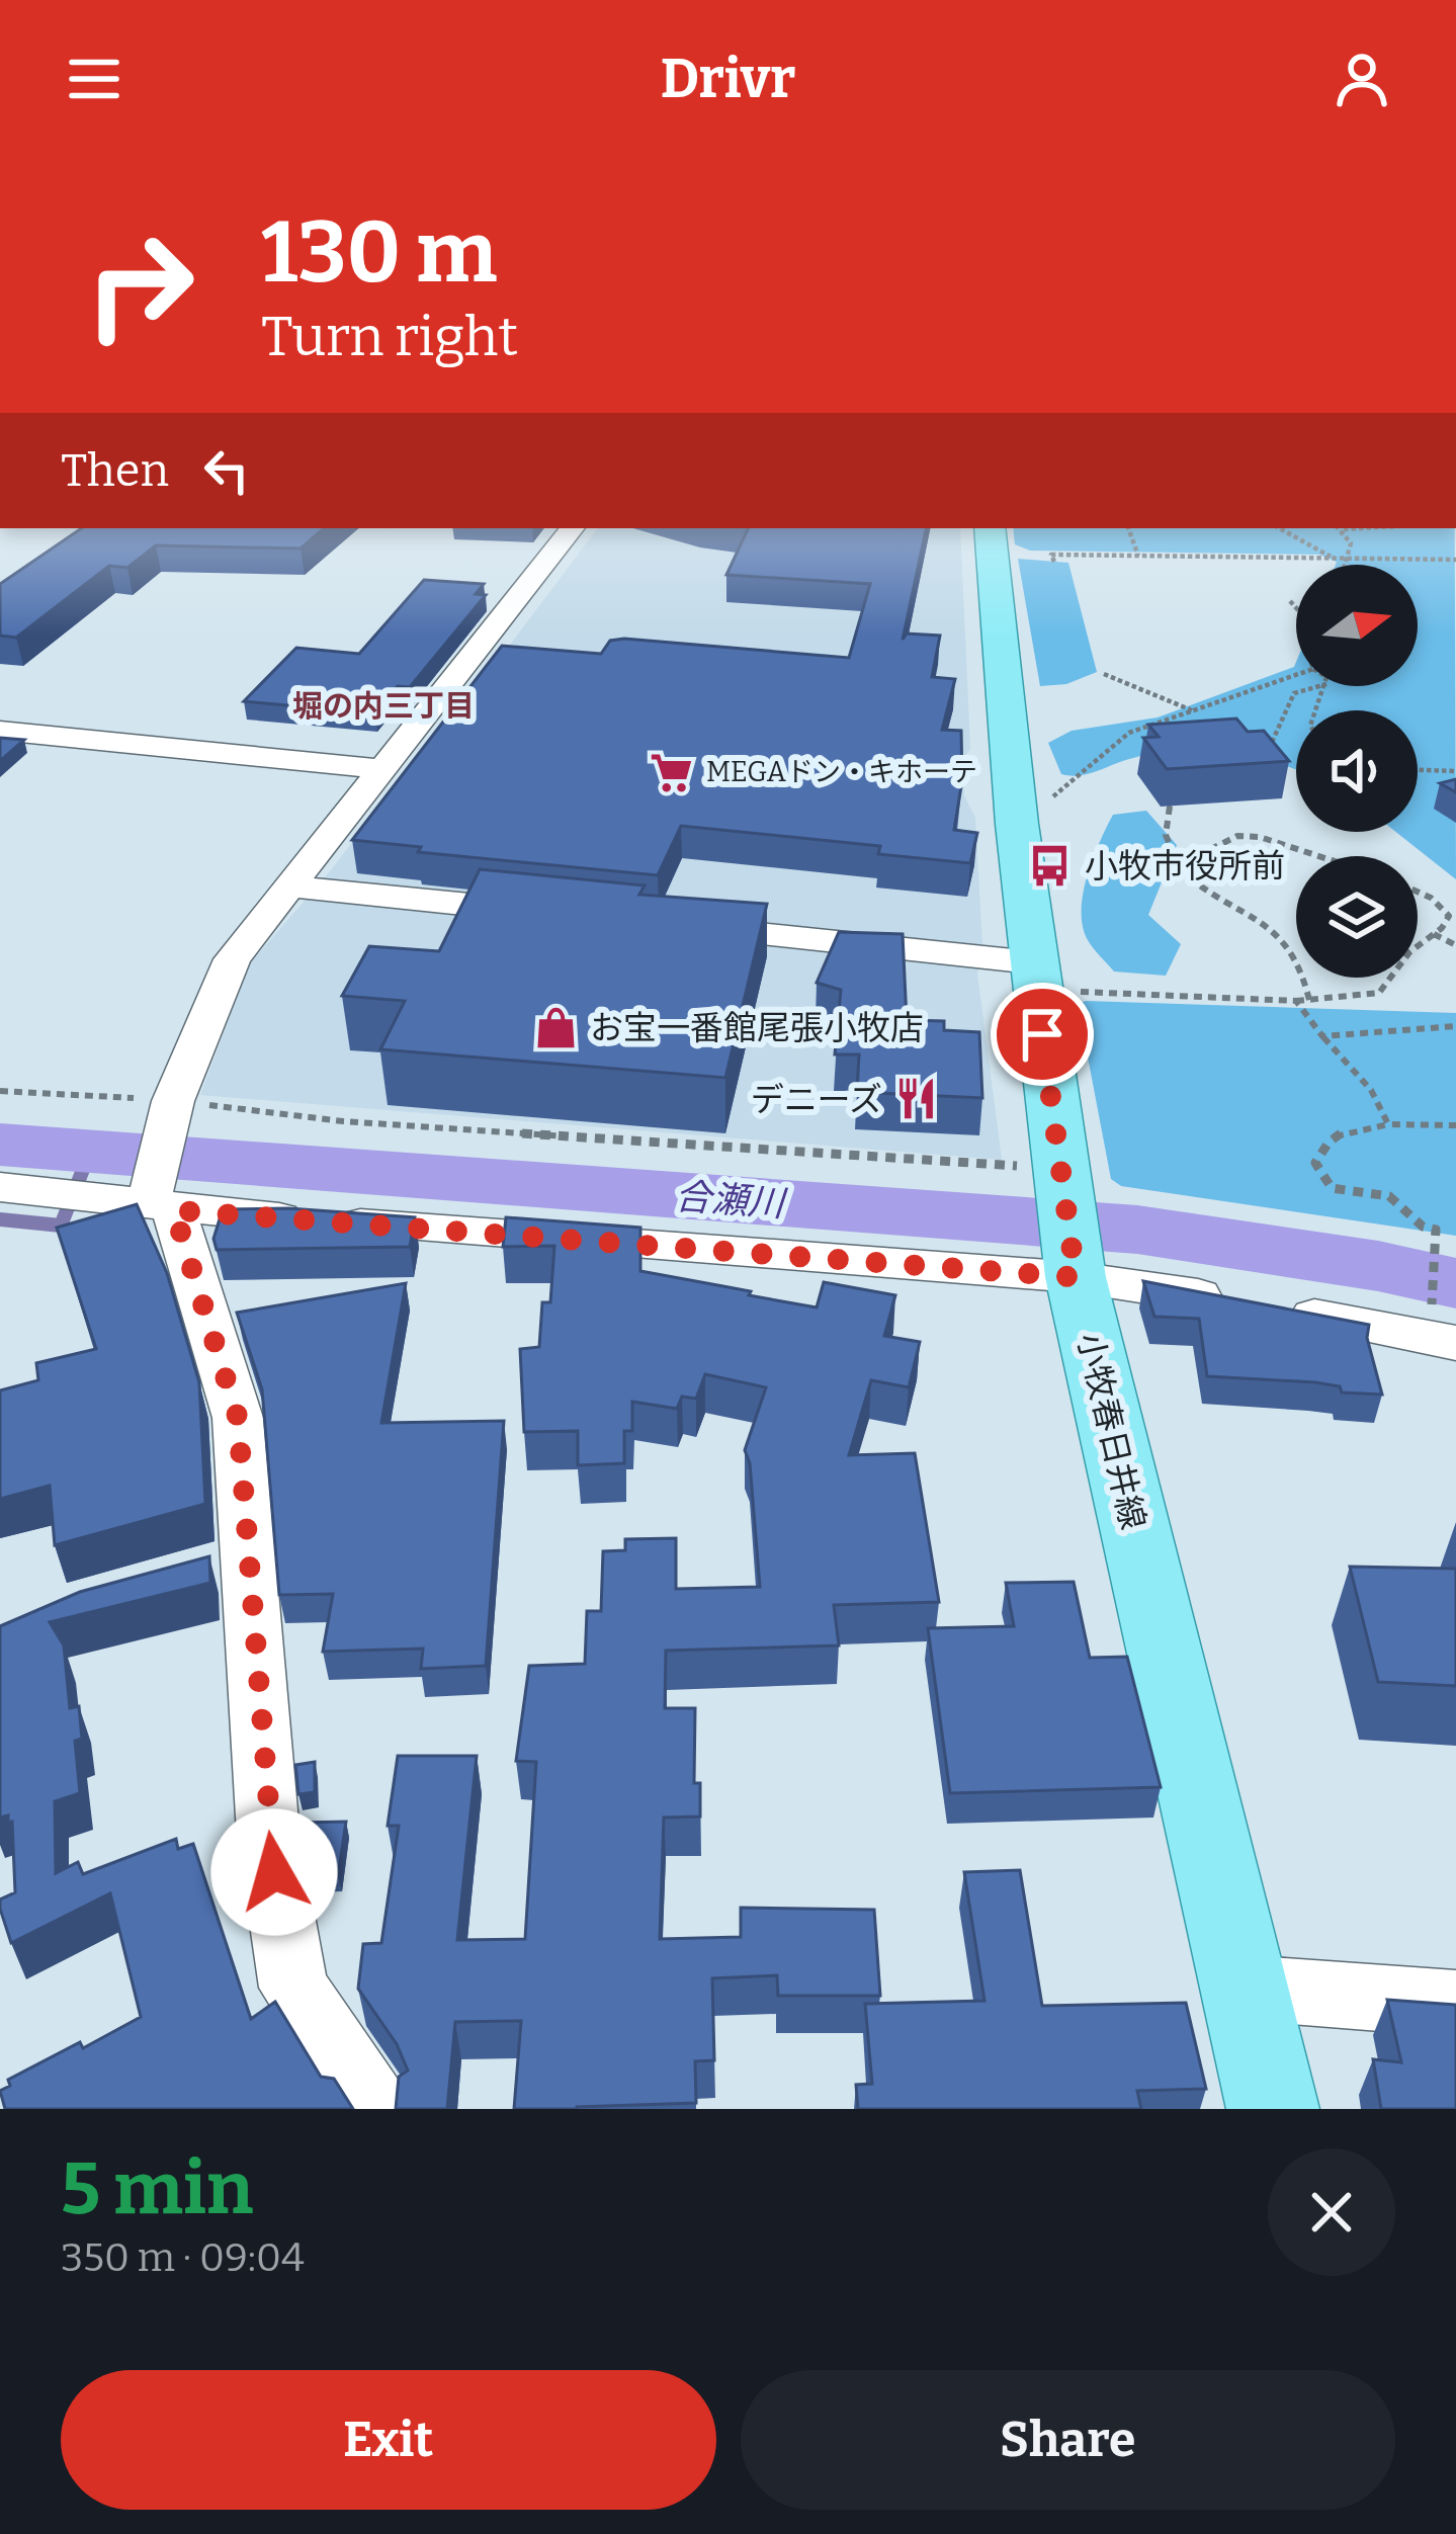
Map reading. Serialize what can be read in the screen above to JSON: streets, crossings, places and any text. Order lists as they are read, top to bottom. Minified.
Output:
{"streets":{"main road":["小牧春日井線"]},"districts":["堀の内三丁目"],"water":["合瀬川"],"places":{"supermarket":["MEGAドン・キホーテ"],"bus stop":["小牧市役所前"],"shop":["お宝一番館尾張小牧店"],"restaurant":["デニーズ"]},"north":"right","page":{"header":"Drivr","turn":["130 m","Turn right"],"then":"Then","heading":["5 min","350 m · 09:04"],"buttons":["Exit","Share"]}}
